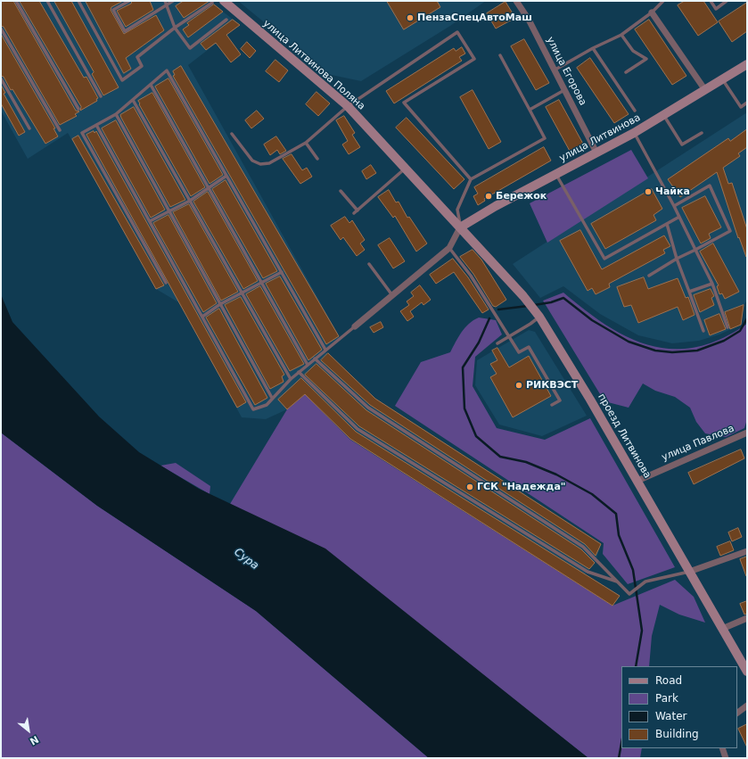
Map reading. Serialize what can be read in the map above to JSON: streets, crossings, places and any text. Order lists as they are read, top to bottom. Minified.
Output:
{"streets":{"main road":["улица Литвинова Поляна","улица Литвинова","проезд Литвинова"],"street":["улица Егорова","улица Павлова"]},"crossings":[["улица Литвинова Поляна","улица Литвинова"],["улица Литвинова Поляна","проезд Литвинова"],["улица Егорова","улица Литвинова"],["улица Литвинова","проезд Литвинова"],["проезд Литвинова","улица Павлова"]],"water":["Сура"],"places":["ПензаСпецАвтоМаш","Чайка","Бережок","РИКВЭСТ","ГСК \"Надежда\""],"legend":["Road","Park","Water","Building"],"north":"bottom right"}
